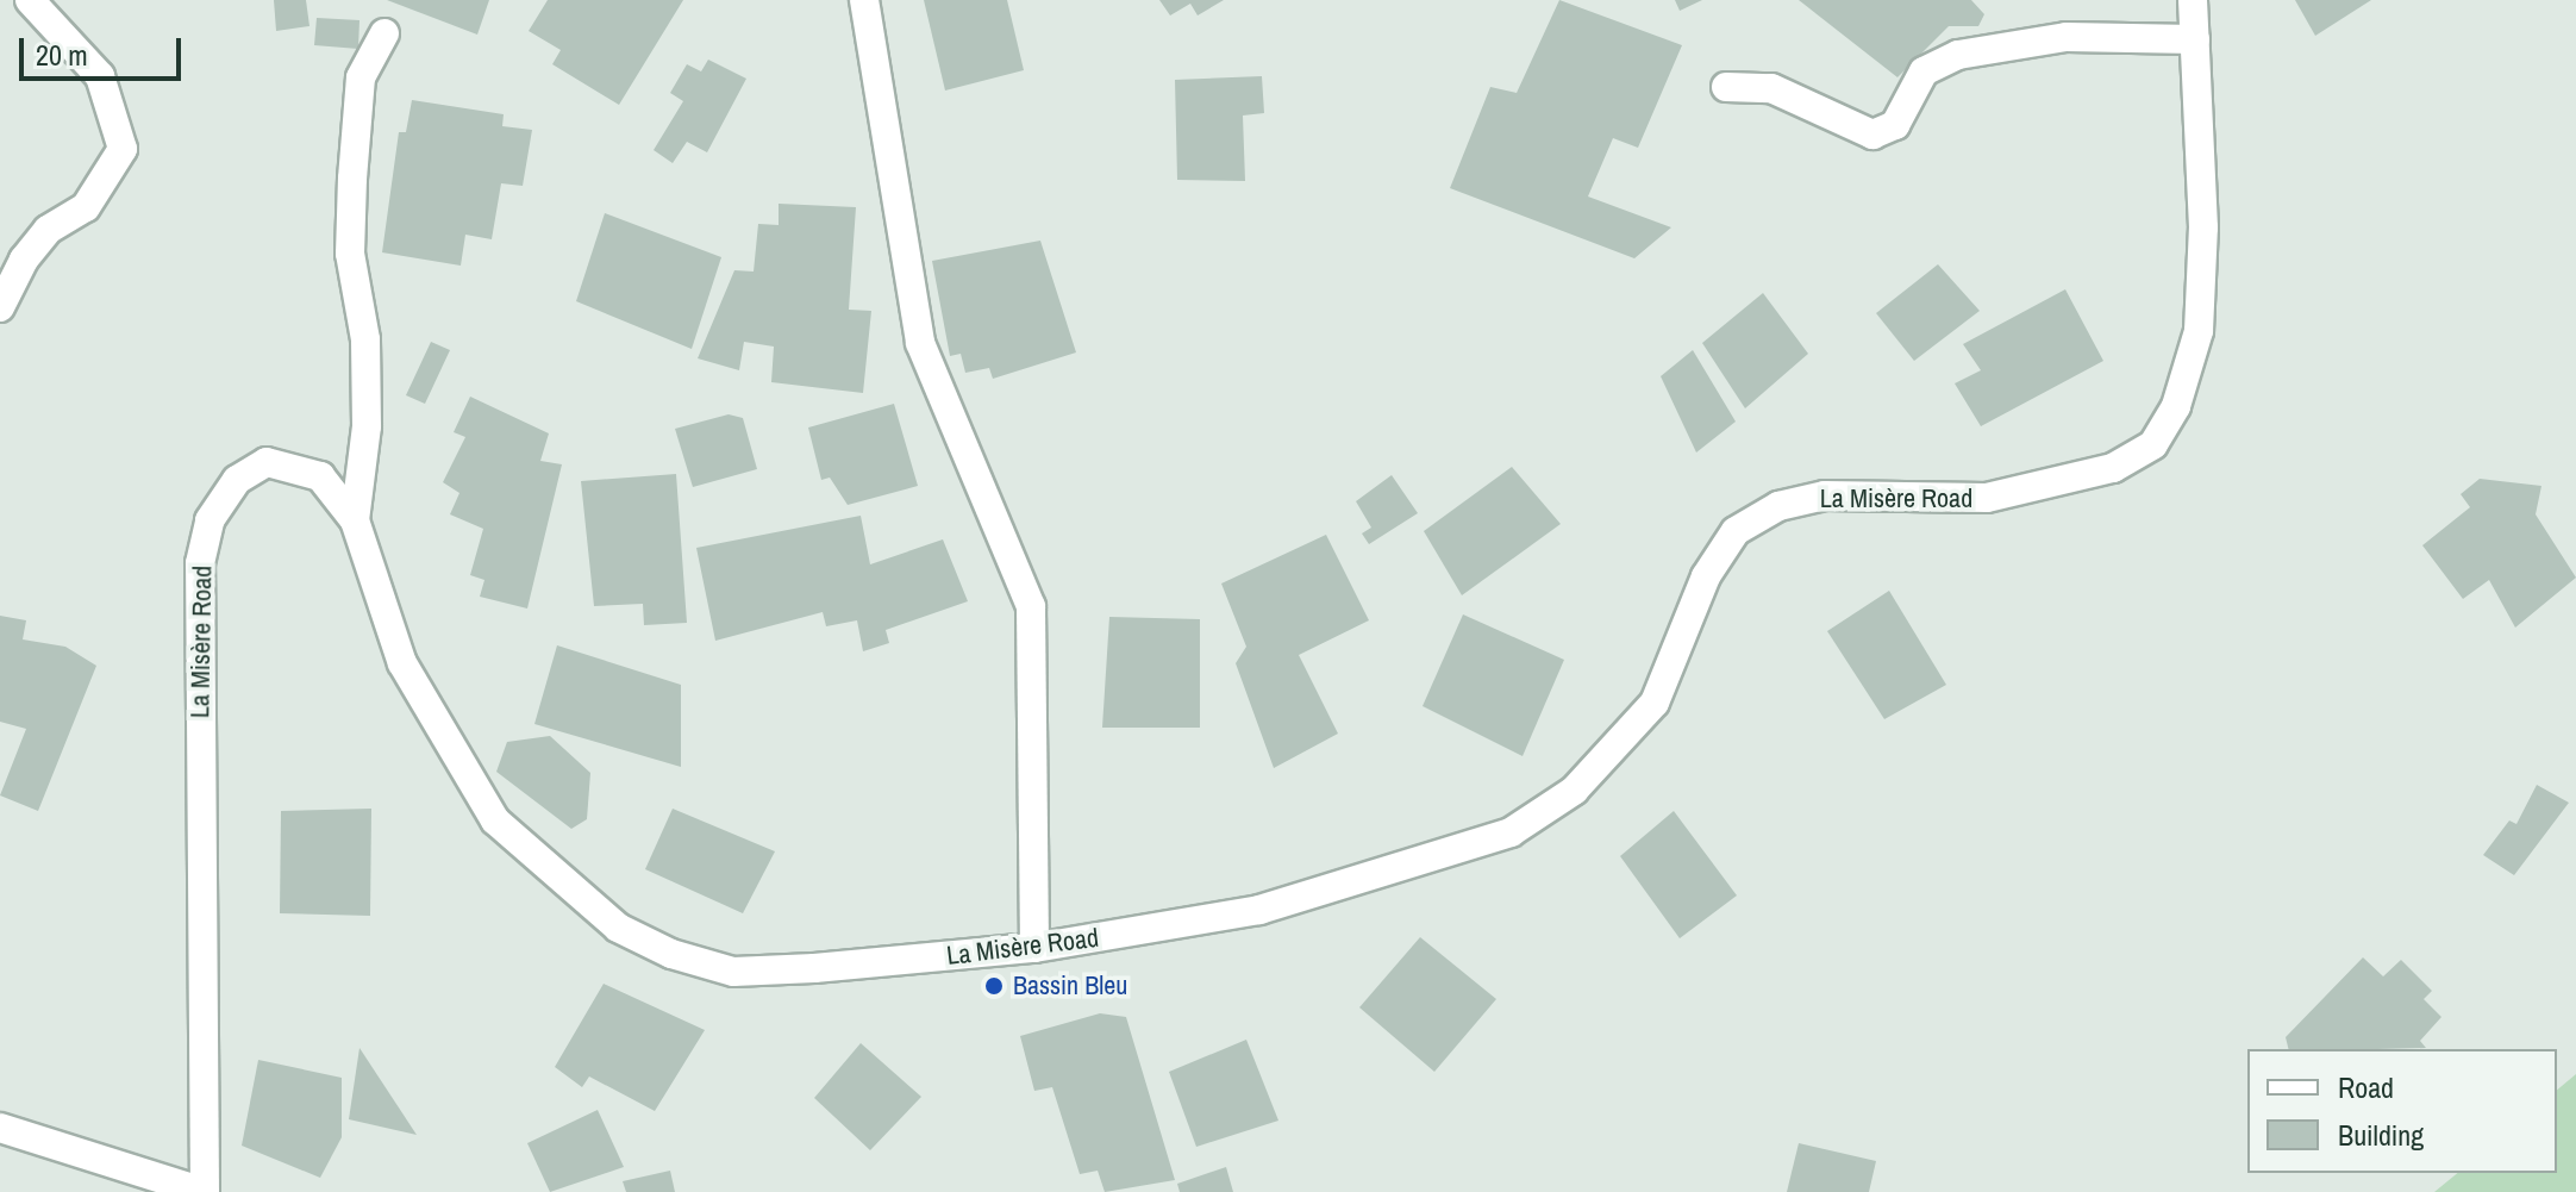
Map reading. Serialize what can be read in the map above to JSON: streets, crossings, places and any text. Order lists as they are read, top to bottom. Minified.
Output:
{"streets":{"main road":["La Misère Road"]},"places":["Bassin Bleu"],"legend":["Road","Building"],"scale_bar":"20 m"}
